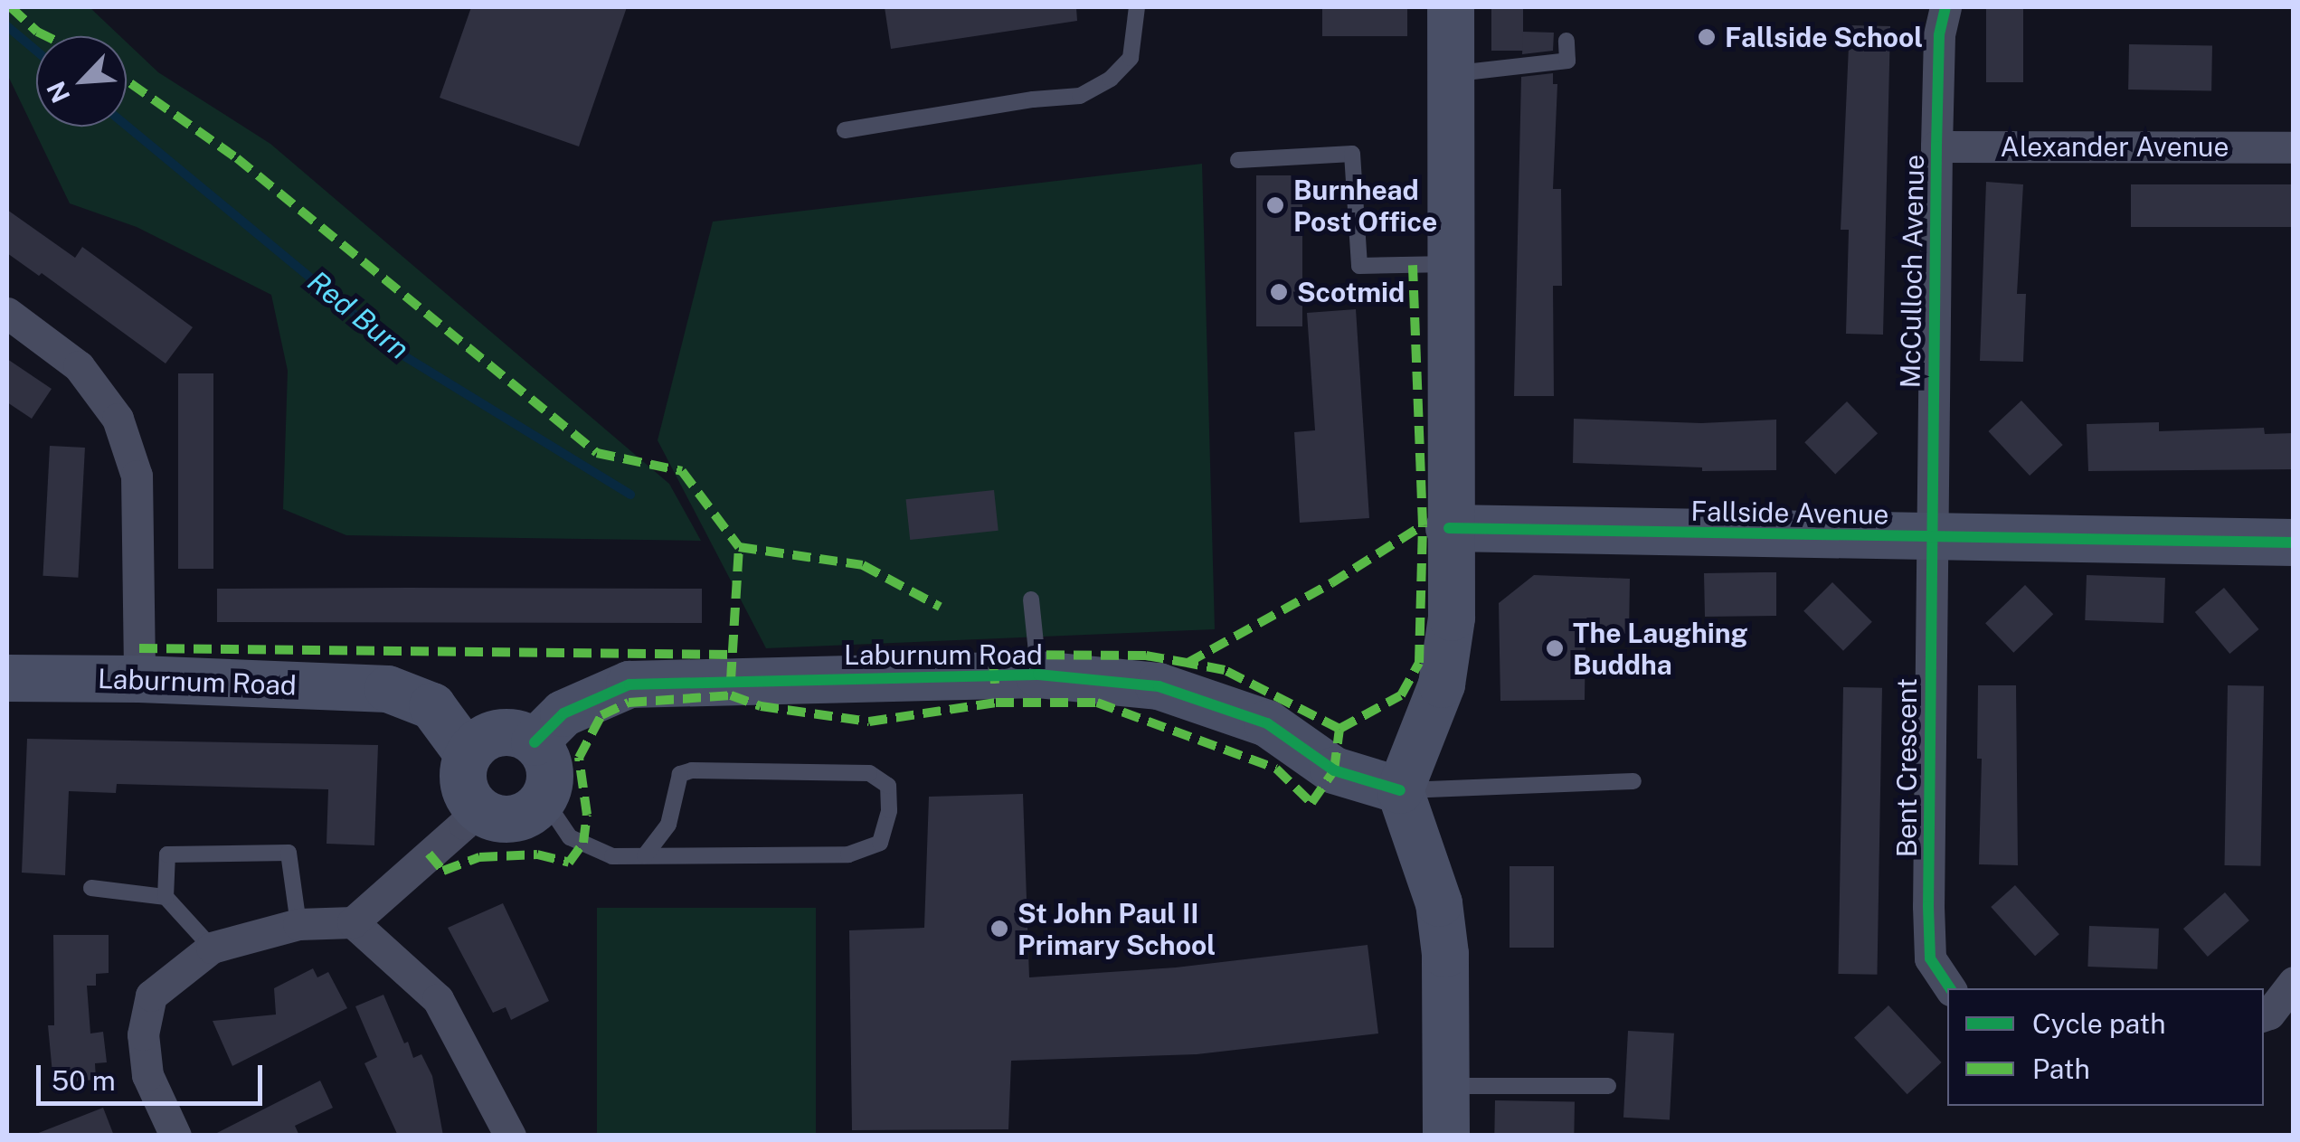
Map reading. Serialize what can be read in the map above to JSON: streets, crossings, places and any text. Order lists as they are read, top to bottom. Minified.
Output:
{"streets":{"street":["Alexander Avenue","McCulloch Avenue","Fallside Avenue","Laburnum Road","Bent Crescent"]},"crossings":[["Alexander Avenue","McCulloch Avenue"],["McCulloch Avenue","Fallside Avenue"],["McCulloch Avenue","Bent Crescent"],["Fallside Avenue","Bent Crescent"]],"water":["Red Burn"],"places":["Fallside School","Burnhead Post Office","Scotmid","The Laughing Buddha","St John Paul II Primary School"],"legend":["Cycle path","Path"],"scale_bar":"50 m","north":"bottom left"}
